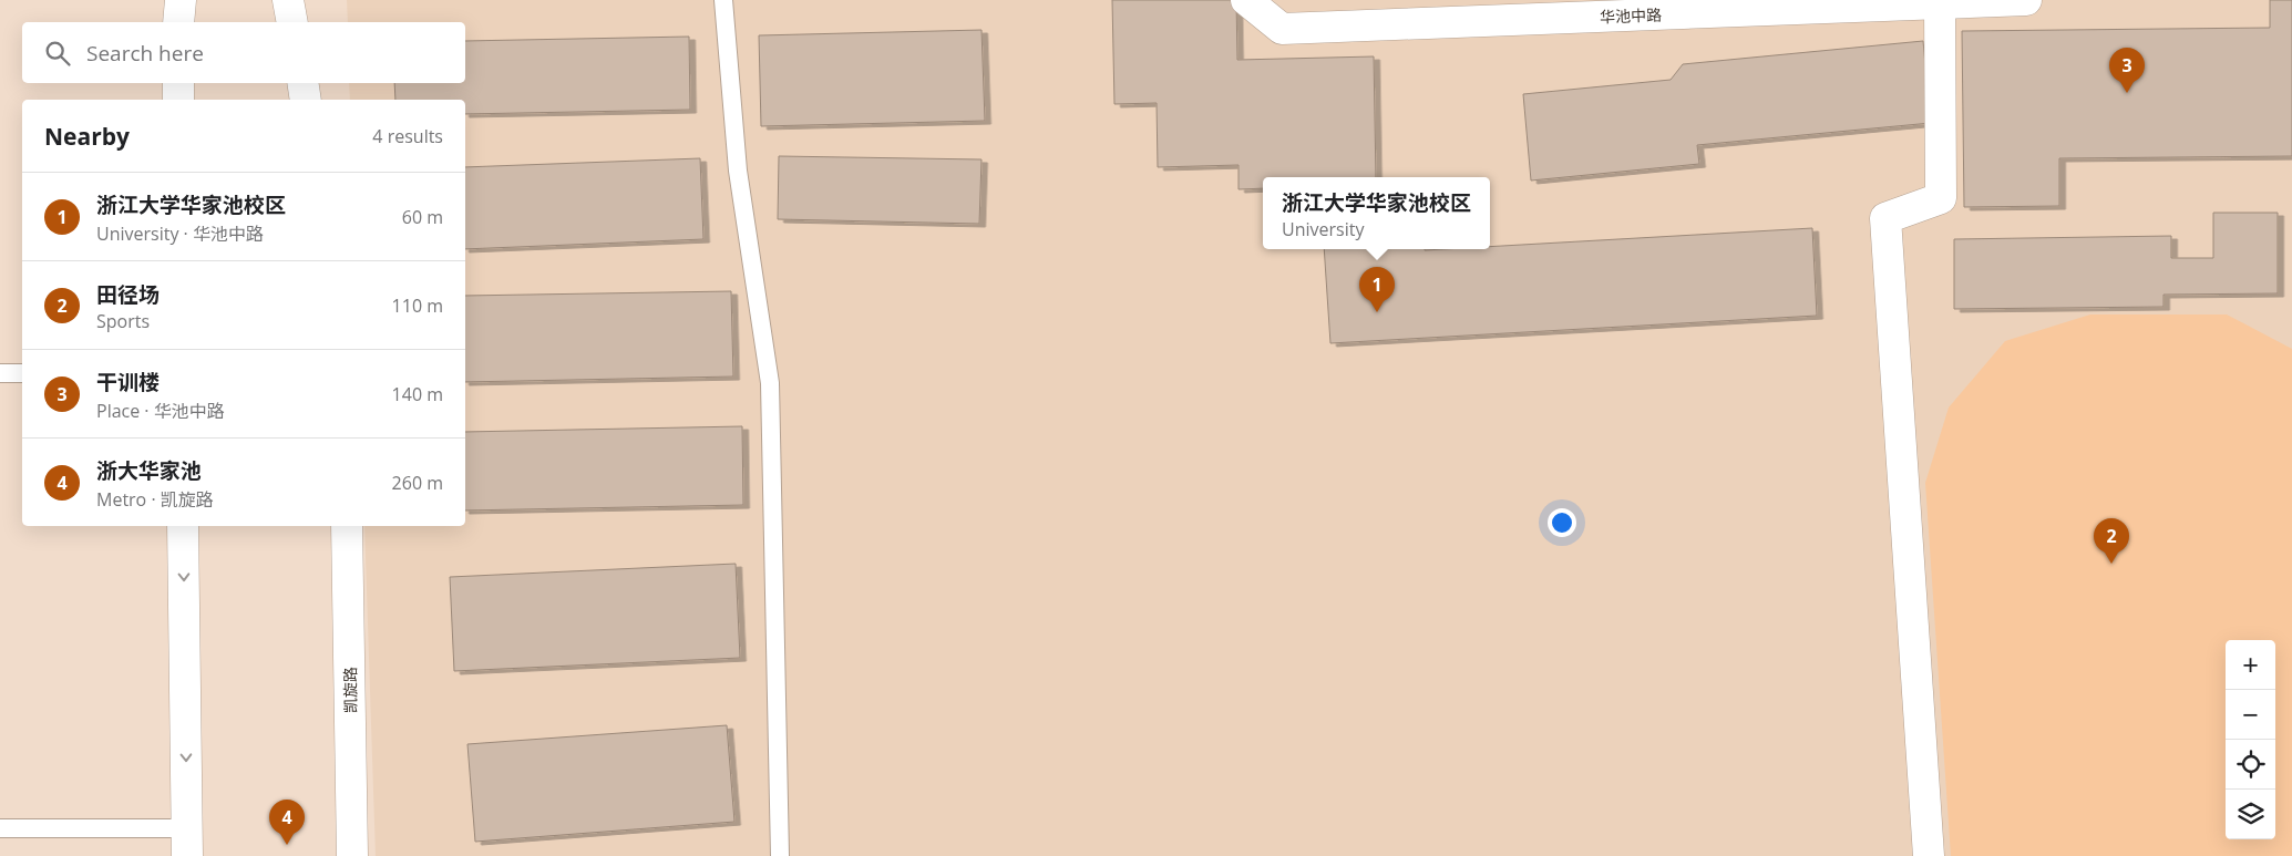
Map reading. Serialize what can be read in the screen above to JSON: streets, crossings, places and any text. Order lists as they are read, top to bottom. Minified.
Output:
{"streets":{"street":["华池中路","凯旋路"]},"page":{"search":"Search here","pins":["3","1","2","4"],"heading":["Nearby","4 results"],"list":[{"mark":"1","name":"浙江大学华家池校区","note":"University · 华池中路","value":"60 m"},{"mark":"2","name":"田径场","note":"Sports","value":"110 m"},{"mark":"3","name":"干训楼","note":"Place · 华池中路","value":"140 m"},{"mark":"4","name":"浙大华家池","note":"Metro · 凯旋路","value":"260 m"}],"popup":["浙江大学华家池校区","University"],"map_buttons":["+","−"]}}
